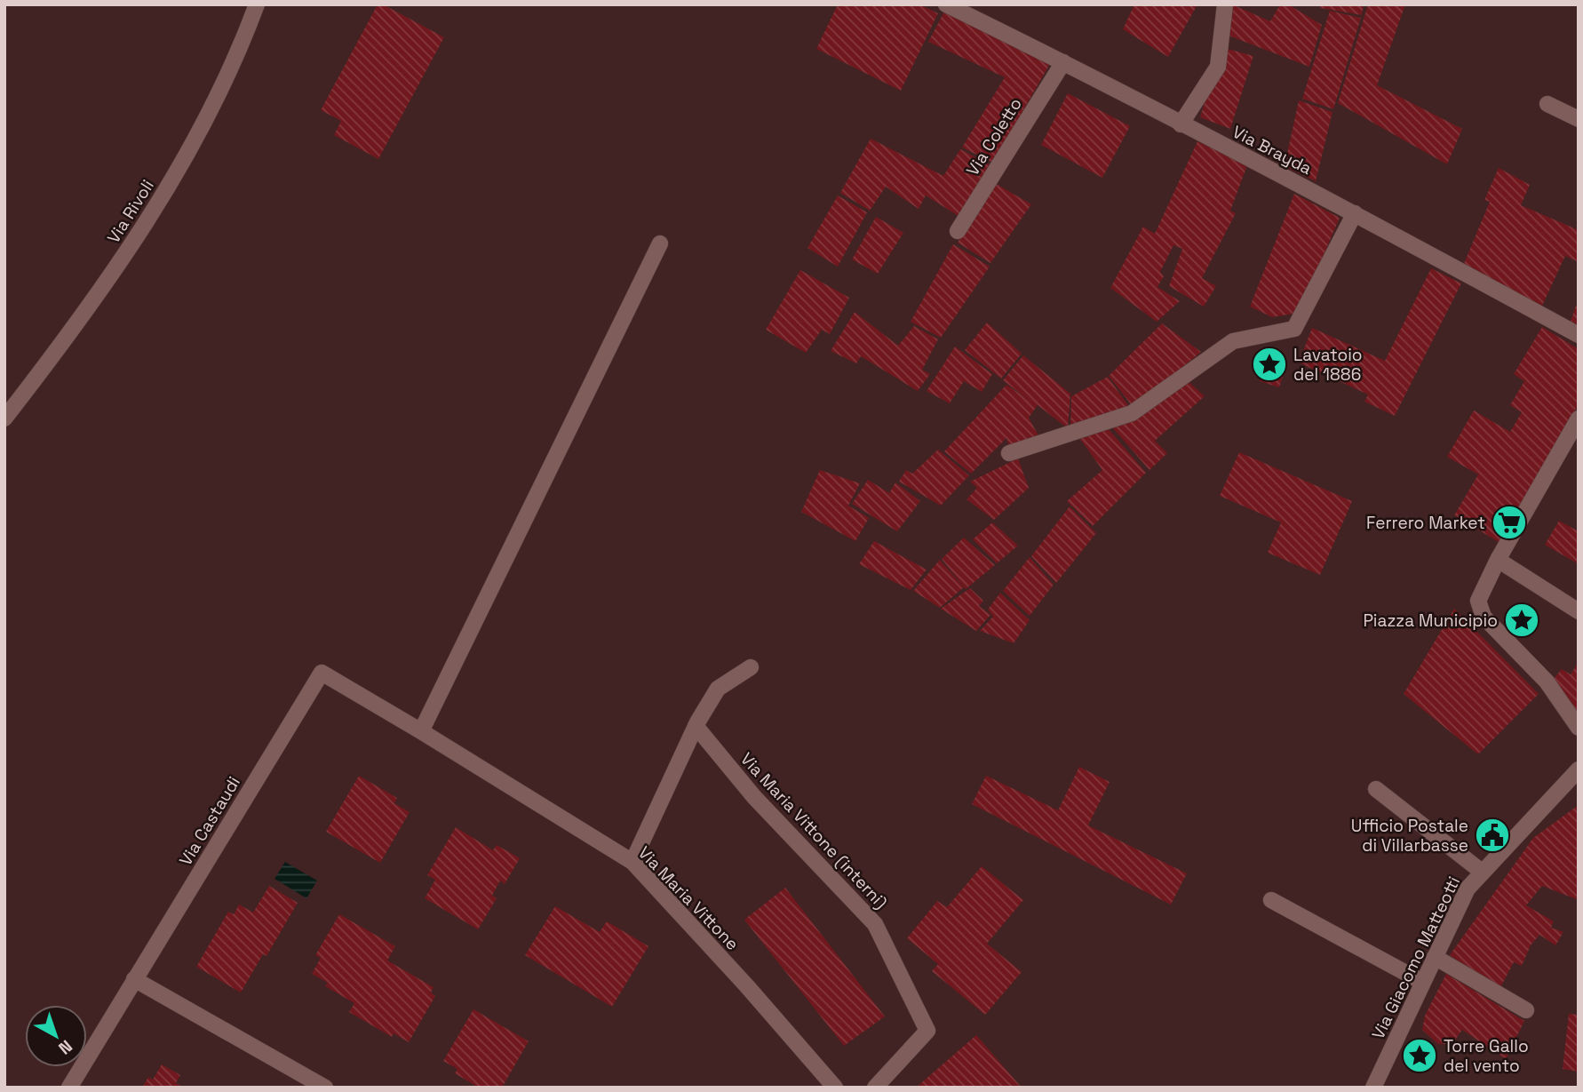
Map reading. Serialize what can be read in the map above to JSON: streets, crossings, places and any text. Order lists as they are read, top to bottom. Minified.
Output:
{"streets":{"street":["Via Coletto","Via Brayda","Via Rivoli","Via Castaudi","Via Maria Vittone (interni)","Via Maria Vittone","Via Giacomo Matteotti"]},"crossings":[["Via Coletto","Via Brayda"],["Via Castaudi","Via Maria Vittone"]],"places":{"place":["Lavatoio del 1886","Piazza Municipio","Torre Gallo del vento"],"supermarket":["Ferrero Market"],"public building":["Ufficio Postale di Villarbasse"]},"north":"bottom right"}
